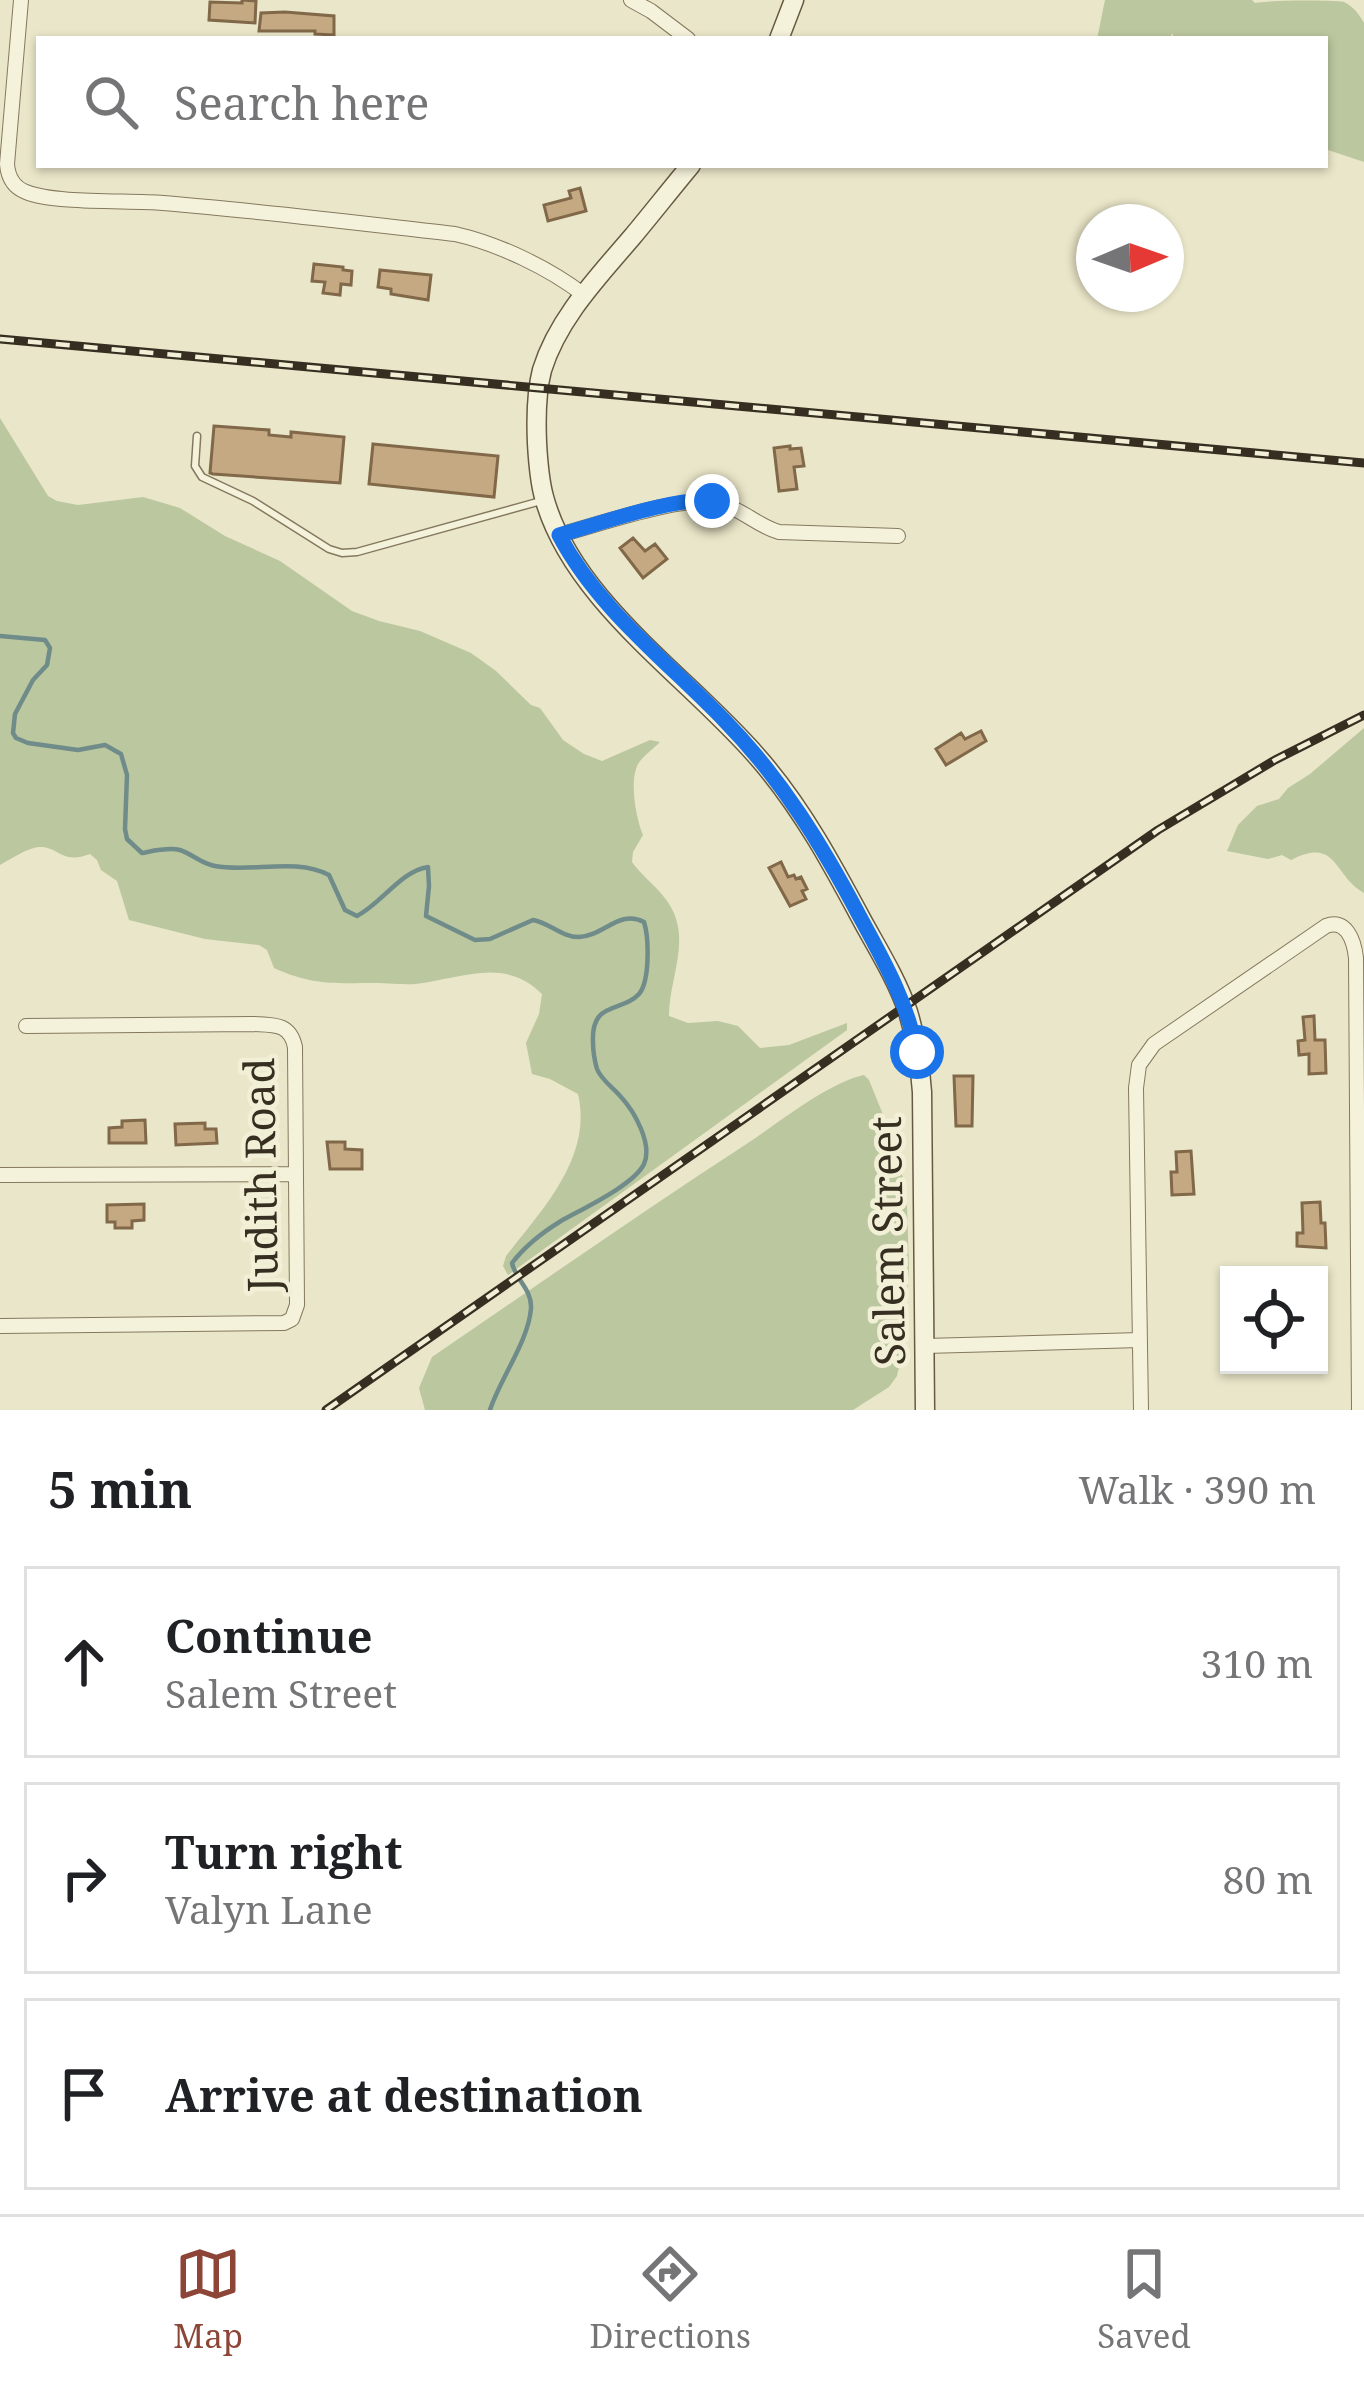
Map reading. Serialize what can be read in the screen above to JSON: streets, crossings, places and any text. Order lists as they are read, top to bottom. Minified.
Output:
{"streets":{"street":["Judith Road","Salem Street"]},"north":"right","page":{"search":"Search here","heading":["5 min","Walk · 390 m"],"list":[["Continue","Salem Street","310 m"],["Turn right","Valyn Lane","80 m"],"Arrive at destination"],"nav":["Map","Directions","Saved"]}}
